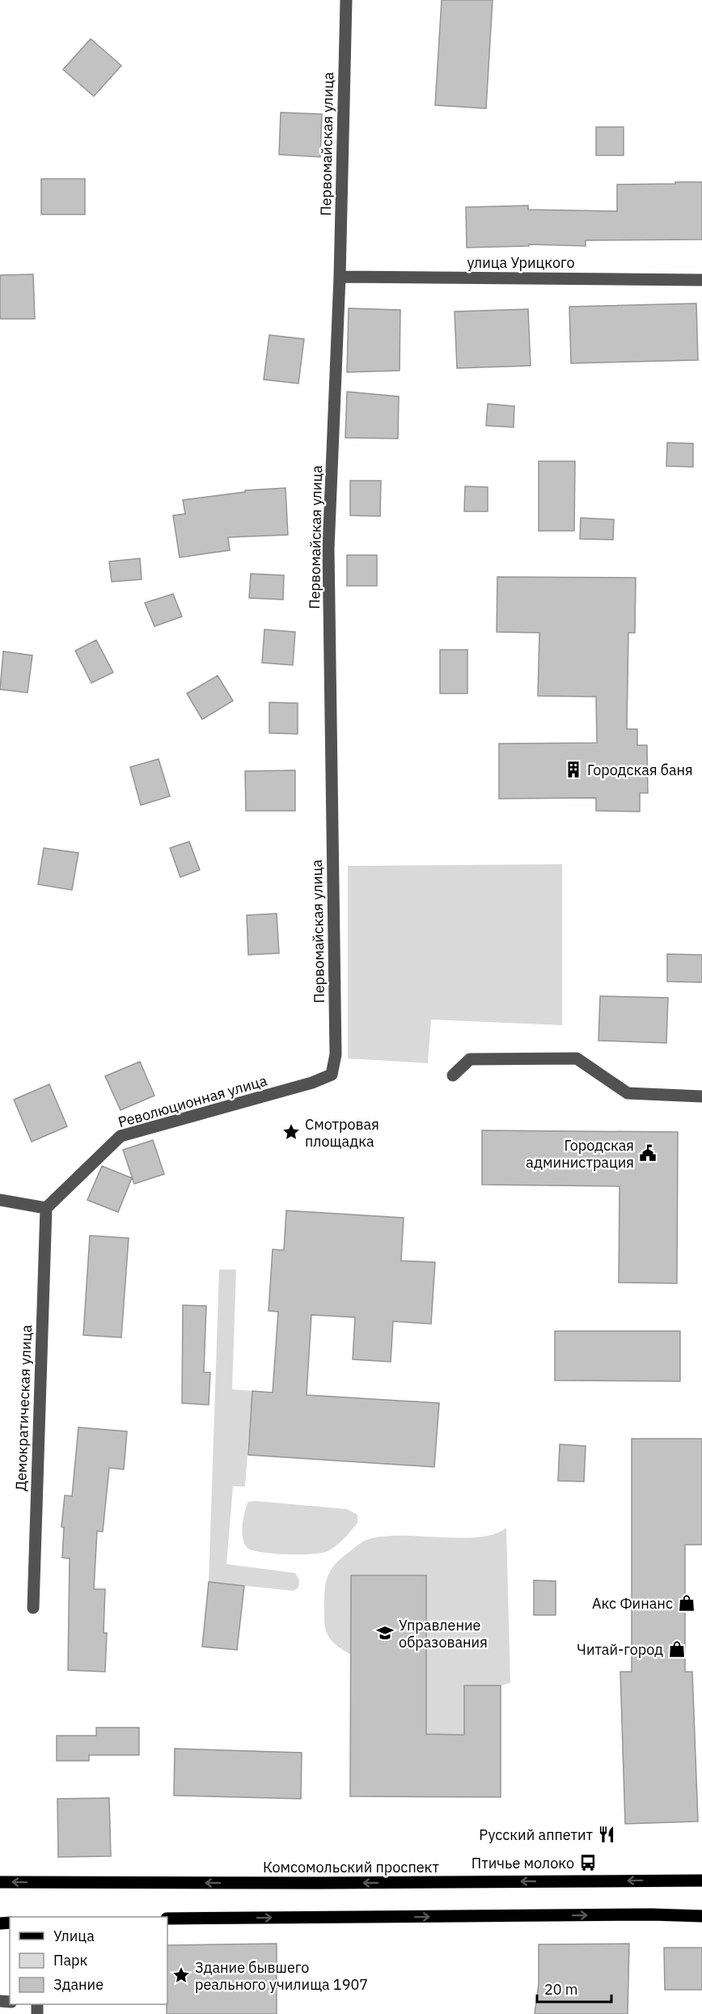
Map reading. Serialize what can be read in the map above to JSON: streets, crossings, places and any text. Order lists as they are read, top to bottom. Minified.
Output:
{"streets":{"main road":["Комсомольский проспект"],"street":["Первомайская улица","улица Урицкого","Революционная улица","Демократическая улица"]},"crossings":[["Первомайская улица","улица Урицкого"],["Первомайская улица","Революционная улица"],["Революционная улица","Демократическая улица"]],"places":{"building":["Городская баня"],"place":["Смотровая площадка","Здание бывшего реального училища 1907"],"public building":["Городская администрация"],"shop":["Акс Финанс","Читай-город"],"school or university":["Управление образования"],"restaurant":["Русский аппетит"],"bus stop":["Птичье молоко"]},"legend":["Улица","Парк","Здание"],"scale_bar":"20 m"}
